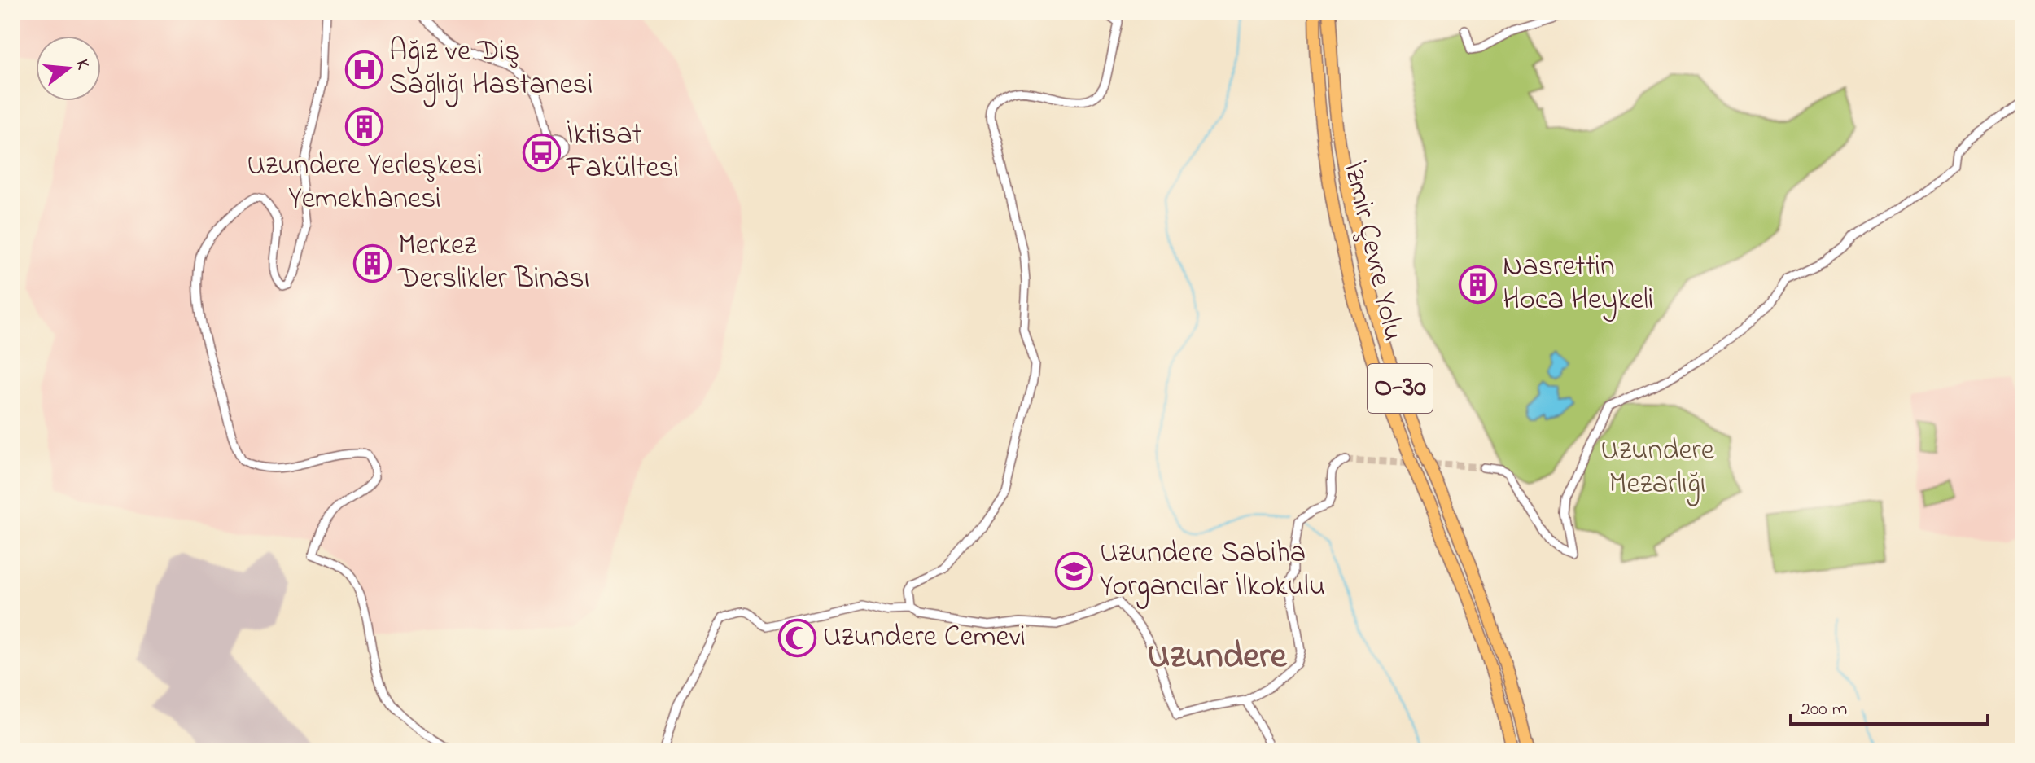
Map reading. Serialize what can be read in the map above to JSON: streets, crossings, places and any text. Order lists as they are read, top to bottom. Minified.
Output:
{"streets":{"highway":["İzmir Çevre Yolu","O-30"]},"districts":["Uzundere"],"parks":["Uzundere Mezarlığı"],"places":{"hospital":["Ağız ve Diş Sağlığı Hastanesi"],"building":["Uzundere Yerleşkesi Yemekhanesi","Merkez Derslikler Binası","Nasrettin Hoca Heykeli"],"bus stop":["İktisat Fakültesi"],"school or university":["Uzundere Sabiha Yorgancılar İlkokulu"],"mosque":["Uzundere Cemevi"]},"scale_bar":"200 m","north":"right"}
